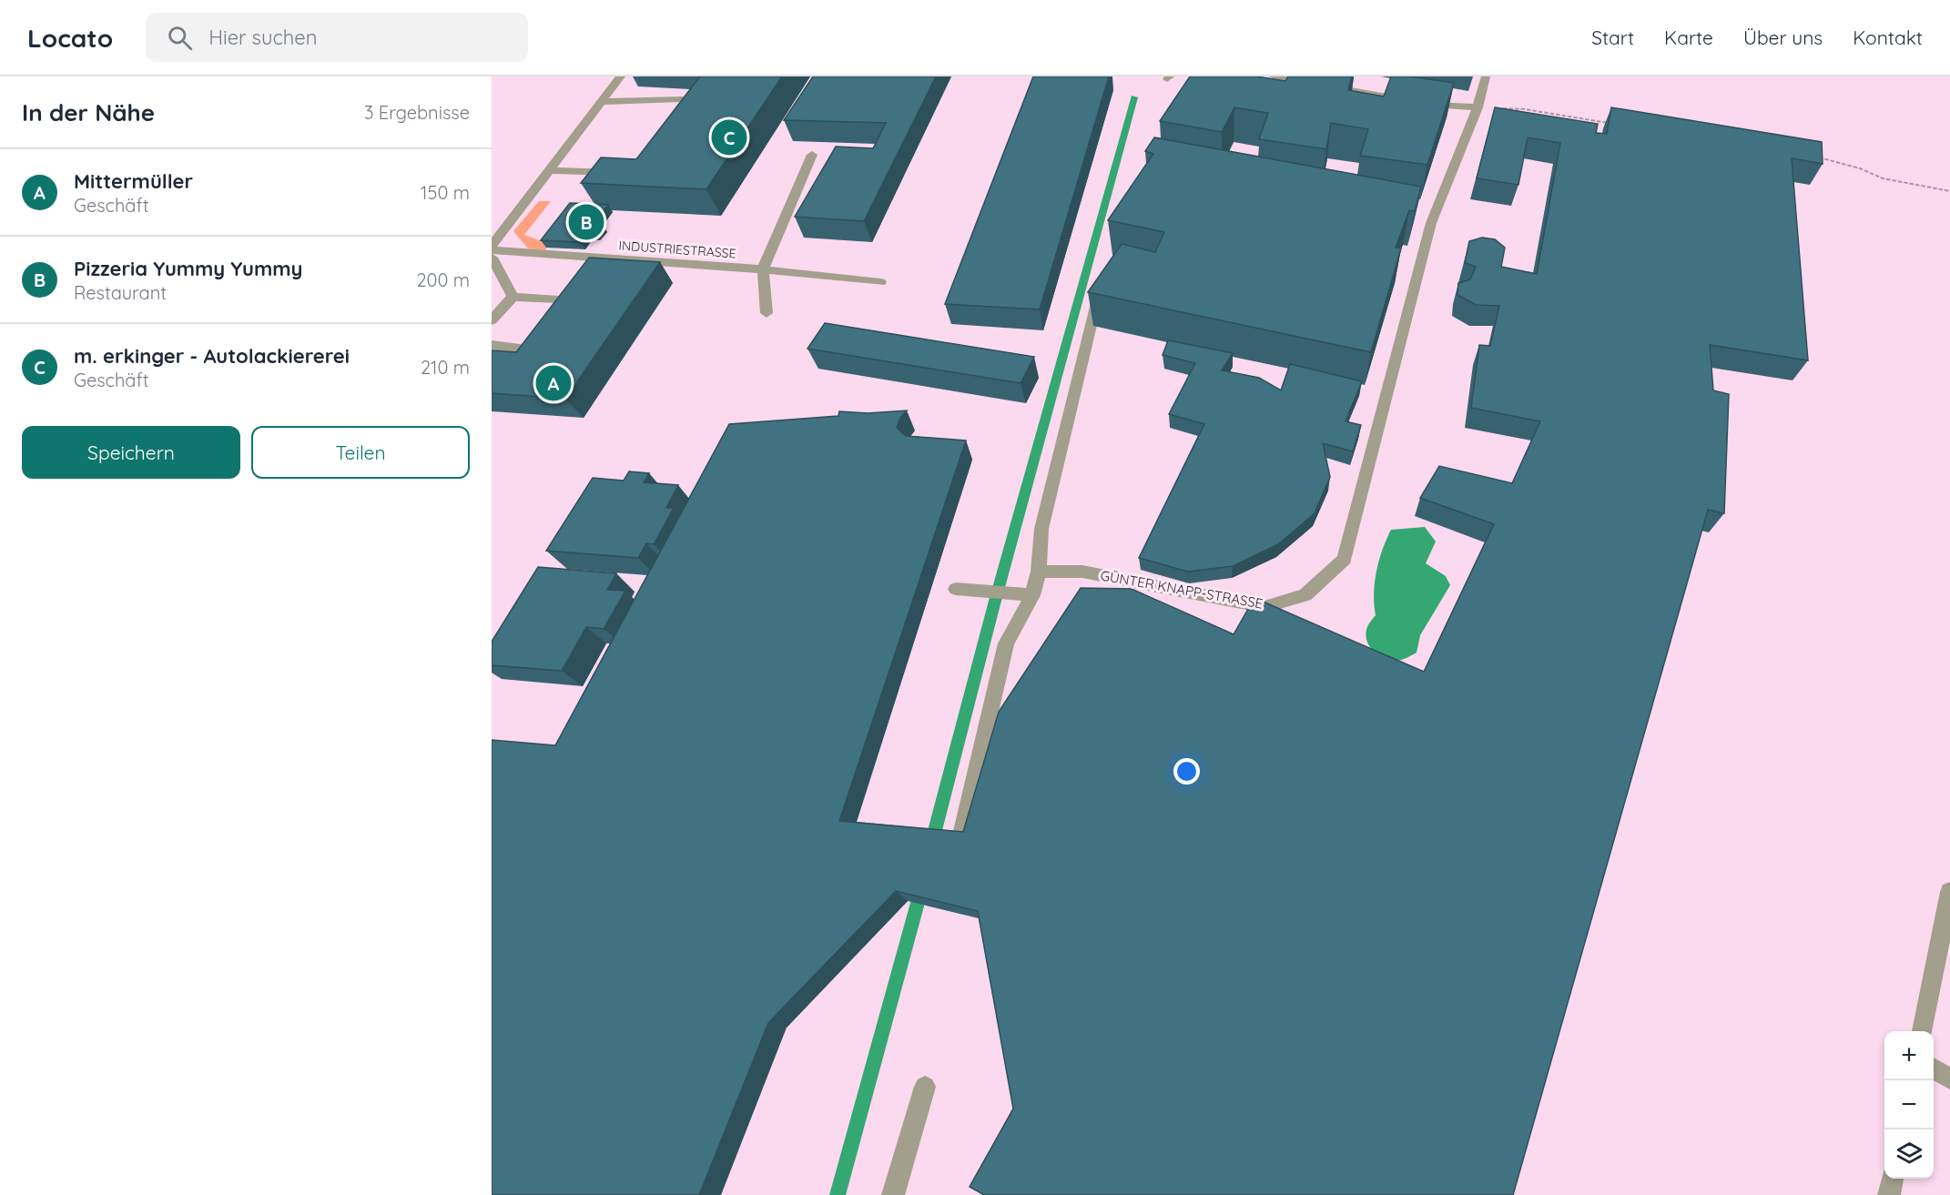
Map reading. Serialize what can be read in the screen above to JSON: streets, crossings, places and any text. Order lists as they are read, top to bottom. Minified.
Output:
{"streets":{"street":["INDUSTRIESTRASSE","GÜNTER KNAPP-STRASSE"]},"page":{"header":"Locato","search":"Hier suchen","nav":["Start","Karte","Über uns","Kontakt"],"heading":["In der Nähe","3 Ergebnisse"],"pins":["C","B","A"],"list":[{"mark":"A","name":"Mittermüller","note":"Geschäft","value":"150 m"},{"mark":"B","name":"Pizzeria Yummy Yummy","note":"Restaurant","value":"200 m"},{"mark":"C","name":"m. erkinger - Autolackiererei","note":"Geschäft","value":"210 m"}],"buttons":["Speichern","Teilen"],"map_buttons":["+","−"]}}
